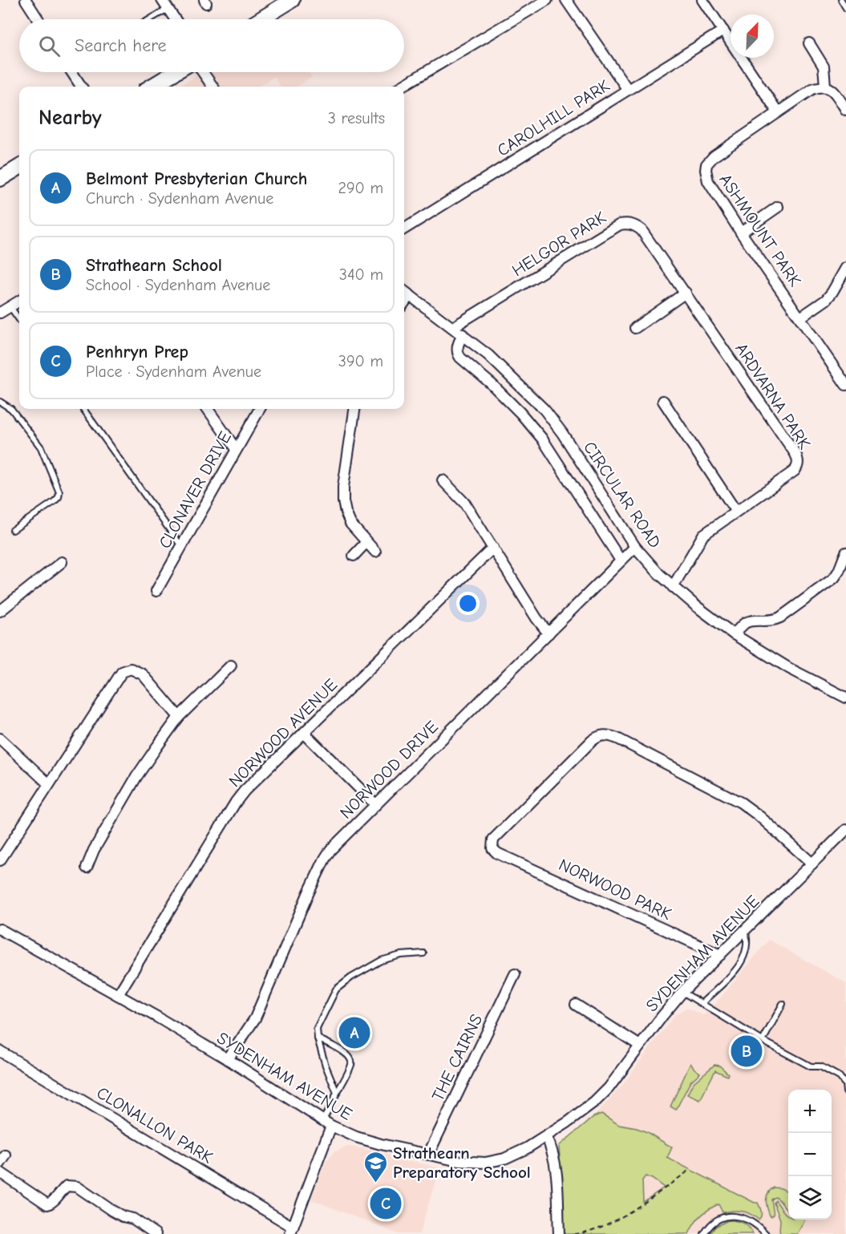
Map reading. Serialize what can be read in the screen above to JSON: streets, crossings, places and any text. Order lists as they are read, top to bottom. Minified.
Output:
{"streets":{"street":["CAROLHILL PARK","ASHMOUNT PARK","HELGOR PARK","ARDVARNA PARK","CLONAVER DRIVE","CIRCULAR ROAD","NORWOOD AVENUE","NORWOOD DRIVE","NORWOOD PARK","SYDENHAM AVENUE","THE CAIRNS","CLONALLON PARK"]},"crossings":[["HELGOR PARK","ARDVARNA PARK"],["HELGOR PARK","CIRCULAR ROAD"],["ARDVARNA PARK","CIRCULAR ROAD"],["CIRCULAR ROAD","NORWOOD DRIVE"],["NORWOOD AVENUE","SYDENHAM AVENUE"],["NORWOOD DRIVE","SYDENHAM AVENUE"],["NORWOOD PARK","SYDENHAM AVENUE"],["SYDENHAM AVENUE","THE CAIRNS"]],"places":{"school or university":["Strathearn Preparatory School"]},"north":"top right","page":{"search":"Search here","heading":["Nearby","3 results"],"list":[{"mark":"A","name":"Belmont Presbyterian Church","note":"Church · Sydenham Avenue","value":"290 m"},{"mark":"B","name":"Strathearn School","note":"School · Sydenham Avenue","value":"340 m"},{"mark":"C","name":"Penhryn Prep","note":"Place · Sydenham Avenue","value":"390 m"}],"pins":["A","B","C"],"map_buttons":["+","−"]}}
